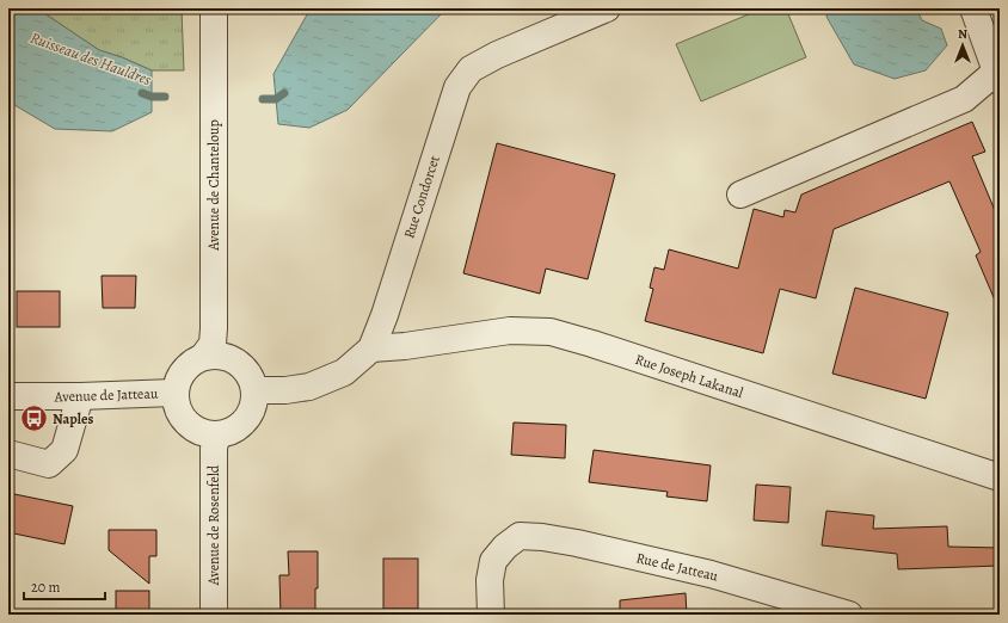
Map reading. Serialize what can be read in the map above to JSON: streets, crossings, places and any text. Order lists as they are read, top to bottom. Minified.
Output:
{"streets":{"street":["Avenue de Chanteloup","Rue Condorcet","Rue Joseph Lakanal","Avenue de Jatteau","Avenue de Rosenfeld","Rue de Jatteau"]},"crossings":[["Avenue de Chanteloup","Rue Condorcet"],["Avenue de Chanteloup","Avenue de Jatteau"],["Avenue de Chanteloup","Avenue de Rosenfeld"],["Rue Condorcet","Rue Joseph Lakanal"],["Rue Condorcet","Avenue de Jatteau"],["Rue Condorcet","Avenue de Rosenfeld"],["Avenue de Jatteau","Avenue de Rosenfeld"]],"water":["Ruisseau des Hauldres"],"places":{"bus stop":["Naples"]},"scale_bar":"20 m","north":"top"}
